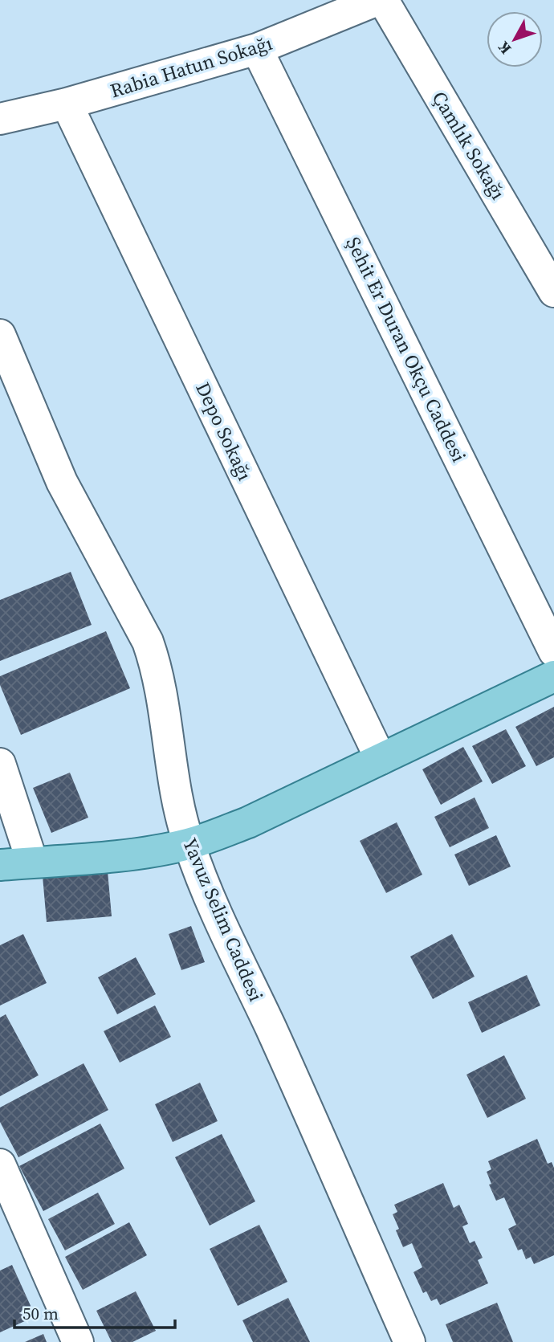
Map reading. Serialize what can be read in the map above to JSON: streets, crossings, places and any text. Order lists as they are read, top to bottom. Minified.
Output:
{"streets":{"street":["Rabia Hatun Sokağı","Çamlık Sokağı","Şehit Er Duran Okçu Caddesi","Depo Sokağı","Yavuz Selim Caddesi"]},"crossings":[["Rabia Hatun Sokağı","Şehit Er Duran Okçu Caddesi"],["Rabia Hatun Sokağı","Depo Sokağı"]],"scale_bar":"50 m","north":"bottom left"}
